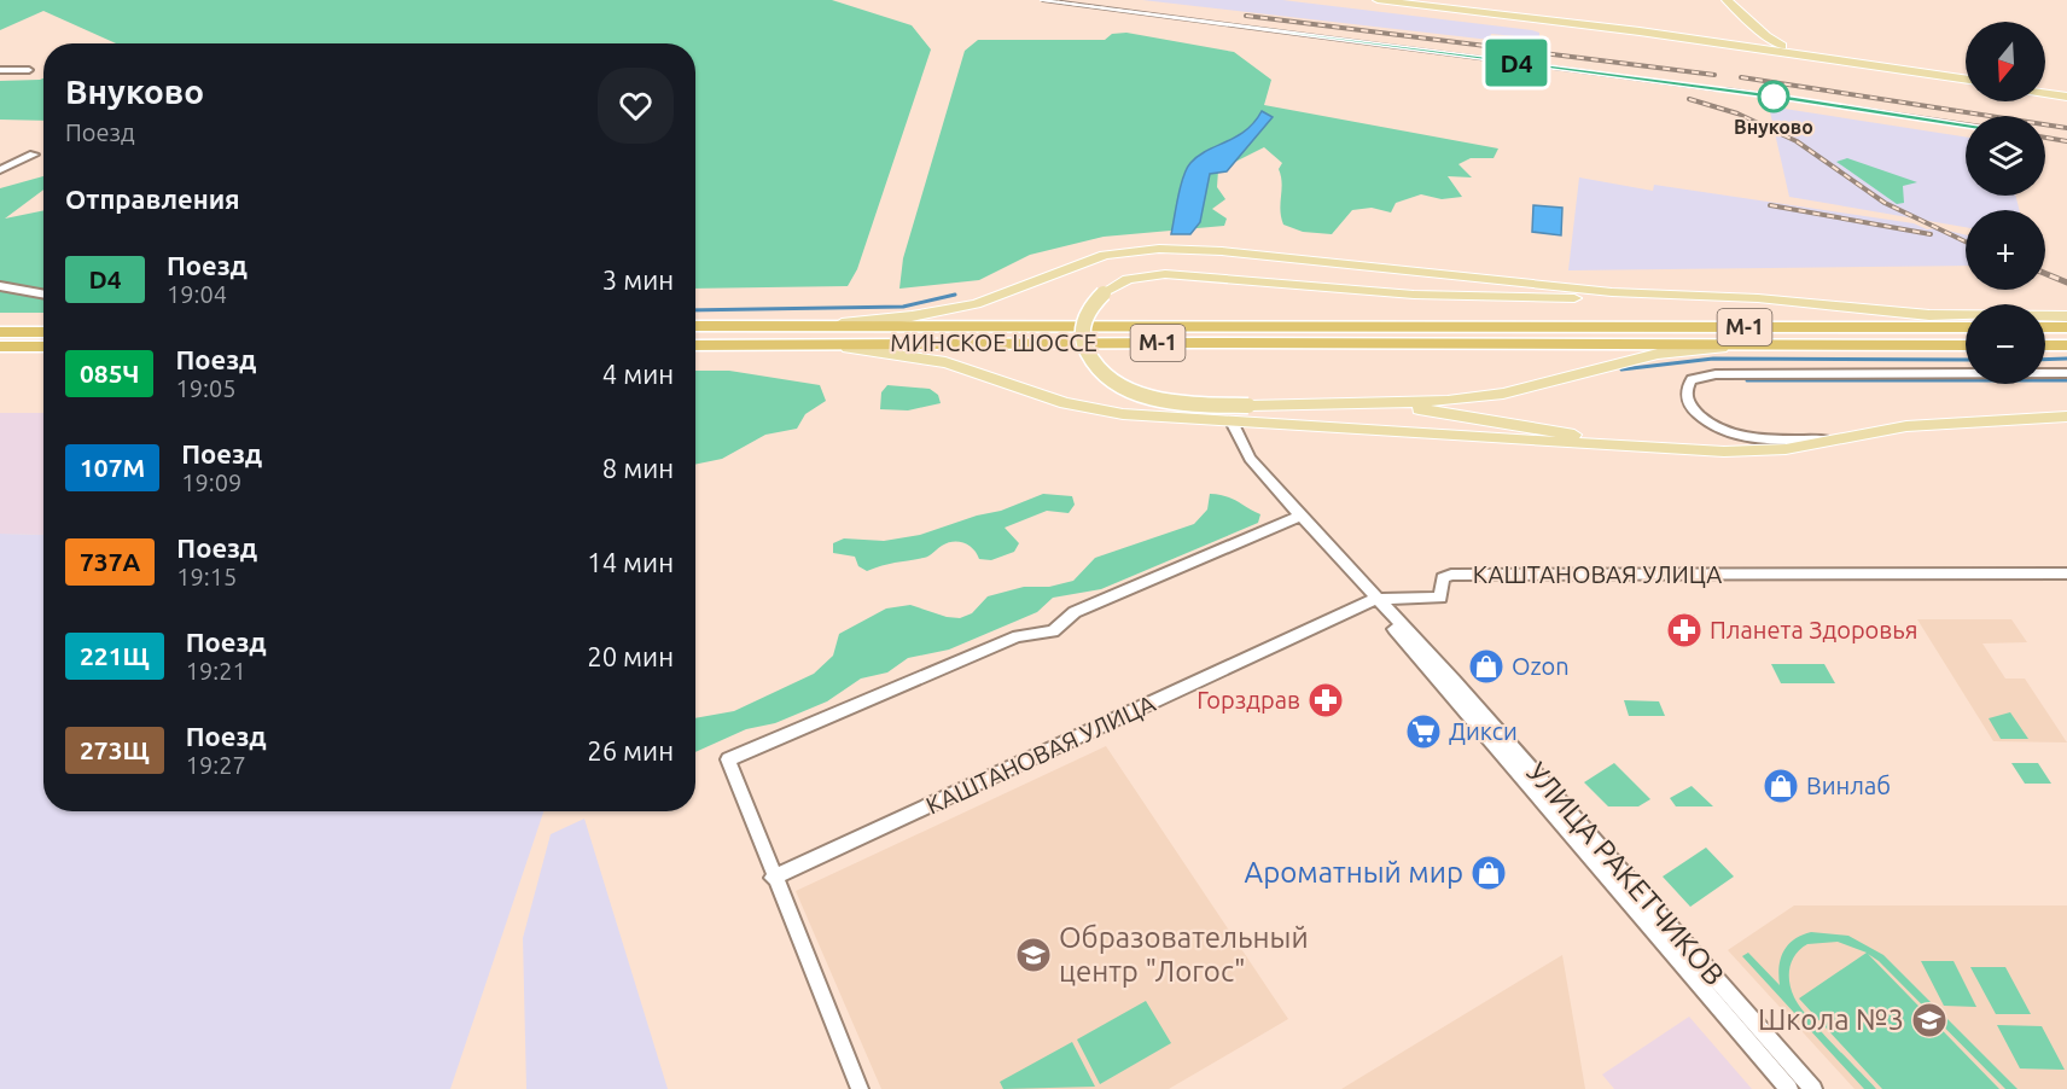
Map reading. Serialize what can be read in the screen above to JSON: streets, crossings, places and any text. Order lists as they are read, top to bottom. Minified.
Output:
{"streets":{"highway":["М-1","МИНСКОЕ ШОССЕ"],"street":["КАШТАНОВАЯ УЛИЦА","УЛИЦА РАКЕТЧИКОВ"]},"crossings":[["М-1","МИНСКОЕ ШОССЕ"],["КАШТАНОВАЯ УЛИЦА","УЛИЦА РАКЕТЧИКОВ"]],"places":{"other":["Внуково"],"pharmacy":["Планета Здоровья","Горздрав"],"shop":["Ozon","Винлаб","Ароматный мир"],"supermarket":["Дикси"],"school or university":["Образовательный центр \"Логос\"","Школа №3"]},"north":"bottom","page":{"on_map":"D4","map_buttons":["+","−"],"heading":[["Внуково","Поезд"],"Отправления"],"list":[{"mark":"D4","name":"Поезд","note":"19:04","value":"3 мин"},{"mark":"085Ч","name":"Поезд","note":"19:05","value":"4 мин"},{"mark":"107М","name":"Поезд","note":"19:09","value":"8 мин"},{"mark":"737А","name":"Поезд","note":"19:15","value":"14 мин"},{"mark":"221Щ","name":"Поезд","note":"19:21","value":"20 мин"},{"mark":"273Щ","name":"Поезд","note":"19:27","value":"26 мин"}]}}
